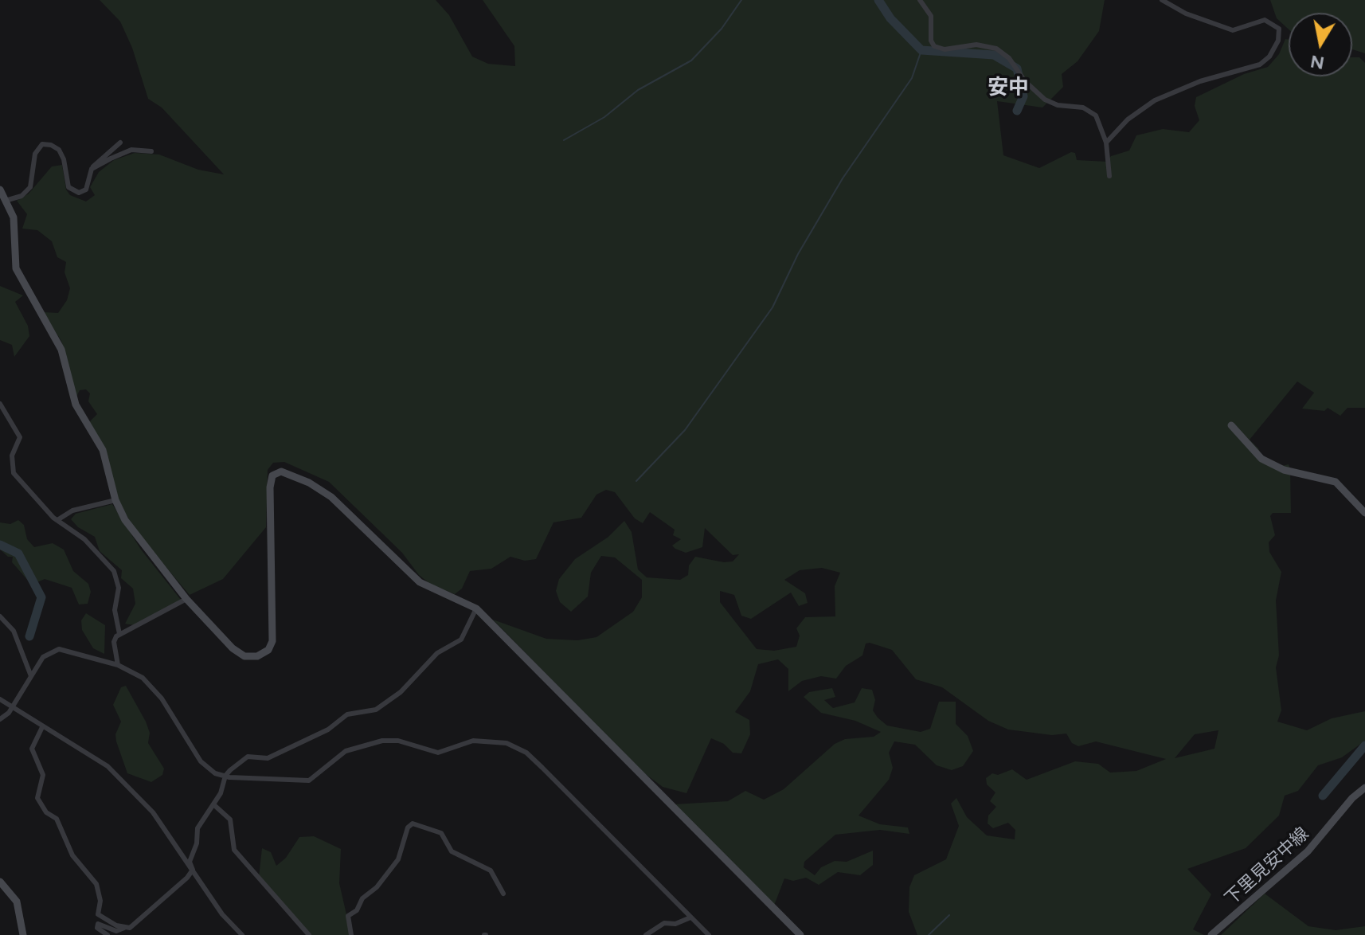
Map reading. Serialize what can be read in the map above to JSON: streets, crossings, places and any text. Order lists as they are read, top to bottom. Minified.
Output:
{"streets":{"street":["下里見安中線"]},"districts":["安中"],"north":"bottom"}
